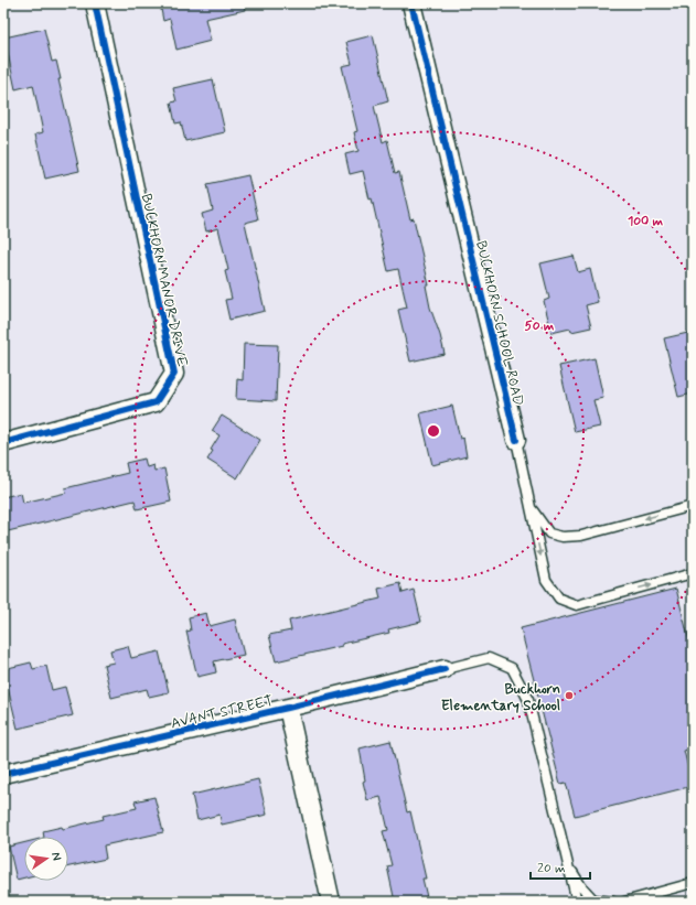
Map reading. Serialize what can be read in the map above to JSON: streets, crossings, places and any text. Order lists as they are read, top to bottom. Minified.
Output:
{"streets":{"street":["BUCKHORN MANOR DRIVE","BUCKHORN SCHOOL ROAD","AVANT STREET"]},"places":["Buckhorn Elementary School"],"scale_bar":"20 m","north":"right","rings":["100 m","50 m"]}
